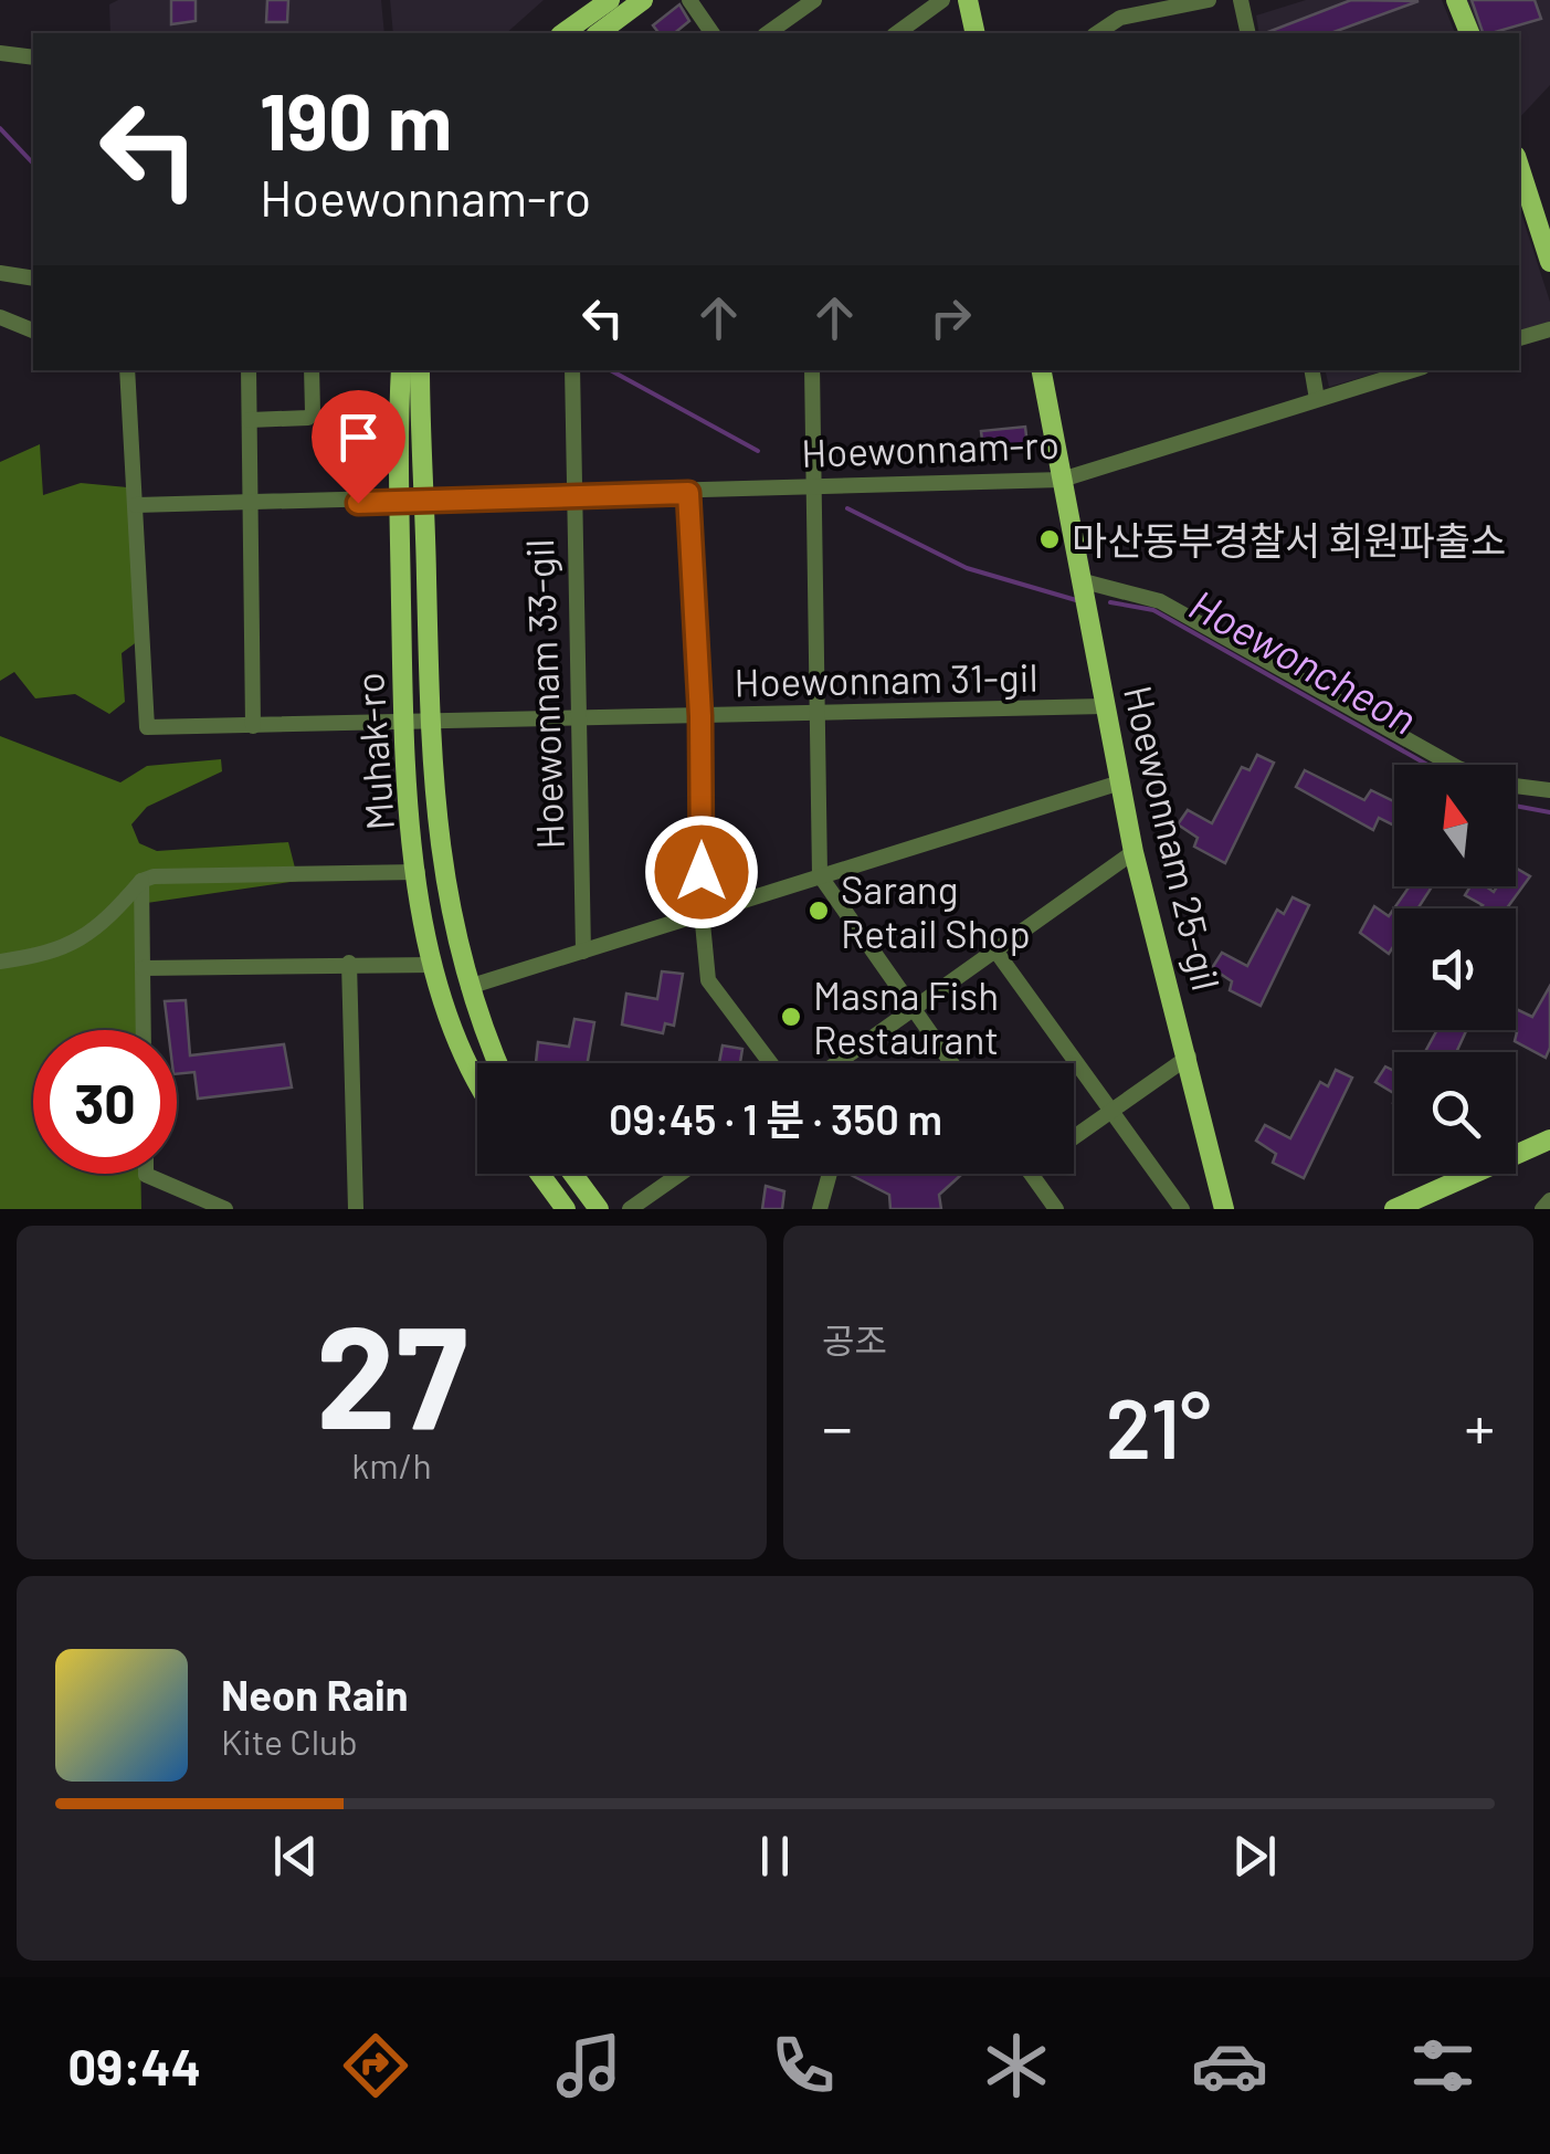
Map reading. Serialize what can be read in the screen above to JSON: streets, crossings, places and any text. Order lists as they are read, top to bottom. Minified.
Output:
{"streets":{"main road":["Muhak-ro","Hoewonnam 25-gil"],"street":["Hoewonnam-ro","Hoewonnam 31-gil","Hoewonnam 33-gil"]},"crossings":[["Hoewonnam-ro","Hoewonnam 31-gil"],["Hoewonnam-ro","Hoewonnam 33-gil"],["Hoewonnam-ro","Muhak-ro"],["Hoewonnam-ro","Hoewonnam 25-gil"],["Hoewonnam 31-gil","Hoewonnam 33-gil"],["Hoewonnam 31-gil","Muhak-ro"],["Hoewonnam 31-gil","Hoewonnam 25-gil"]],"water":["Hoewoncheon"],"places":["마산동부경찰서 회원파출소","Sarang Retail Shop","Masna Fish Restaurant"],"north":"top","page":{"turn":["190 m","Hoewonnam-ro"],"limit":"30","trip":"09:45 · 1 분 · 350 m","tile":[["27","km/h"],"공조"],"heat":["−","21°","+"],"song":["Neon Rain","Kite Club"],"tabs":"09:44"}}
